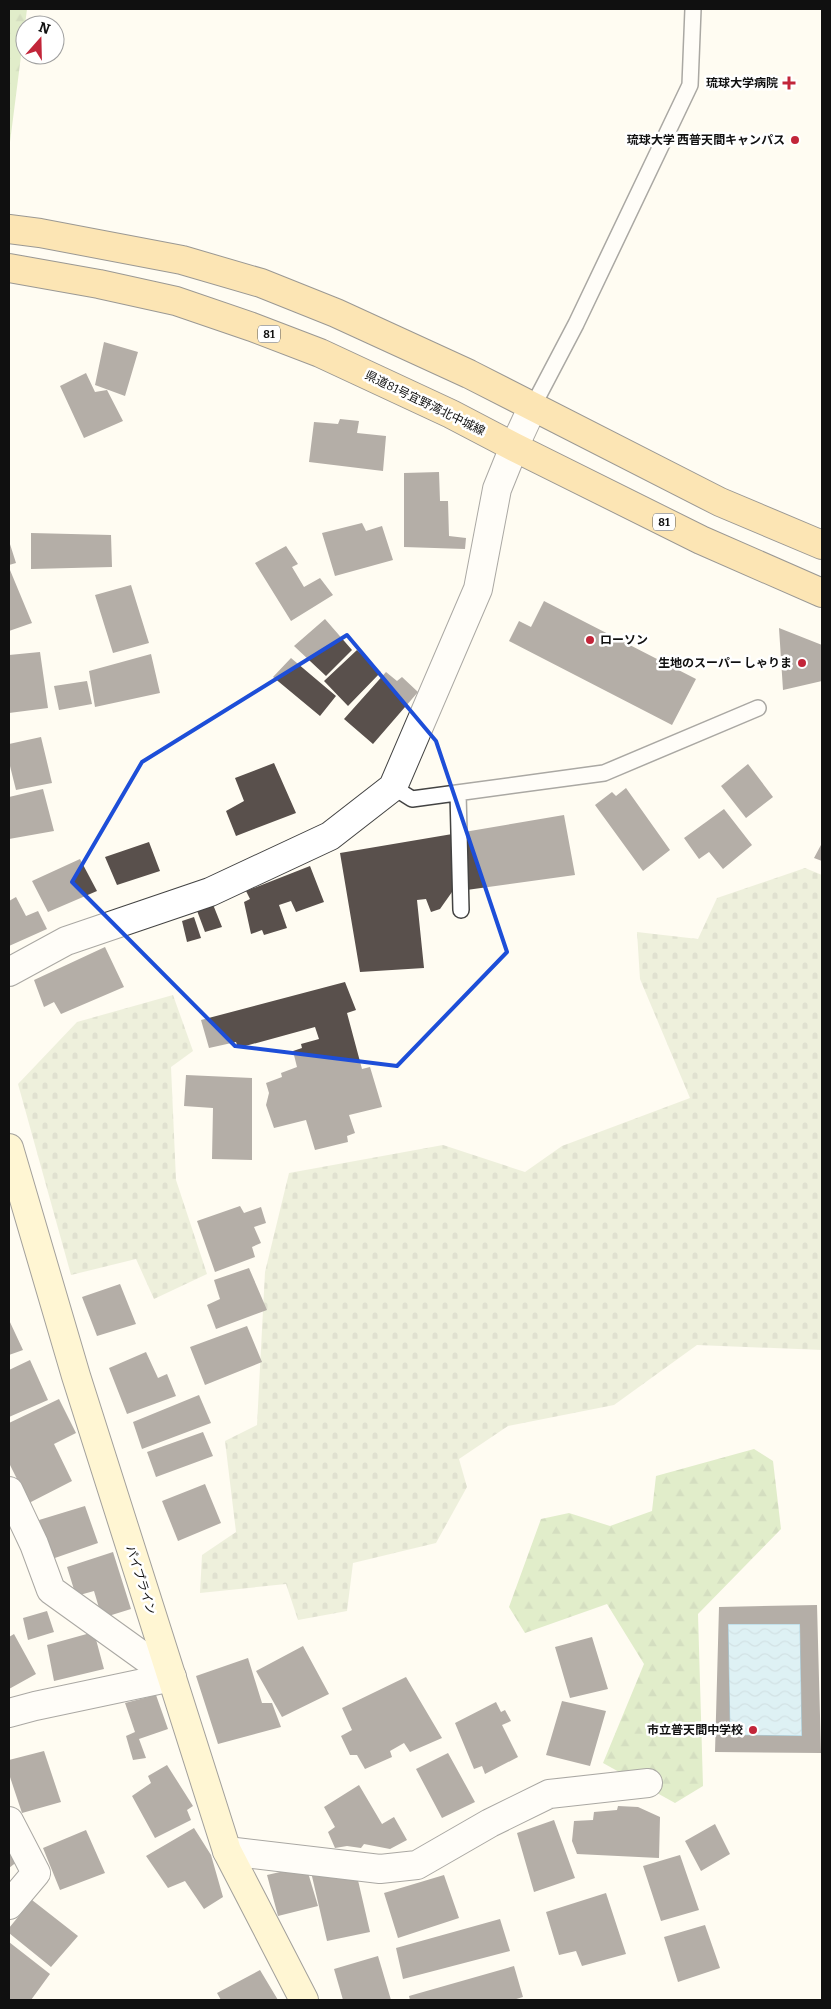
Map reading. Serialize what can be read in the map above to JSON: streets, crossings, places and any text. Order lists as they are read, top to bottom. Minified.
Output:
{"streets":{"main road":["81","県道81号宜野湾北中城線"],"street":["パイプライン"]},"places":{"health":["琉球大学病院"],"other":["琉球大学 西普天間キャンパス","ローソン","生地のスーパー しゃりま","市立普天間中学校"]},"north":"top"}
